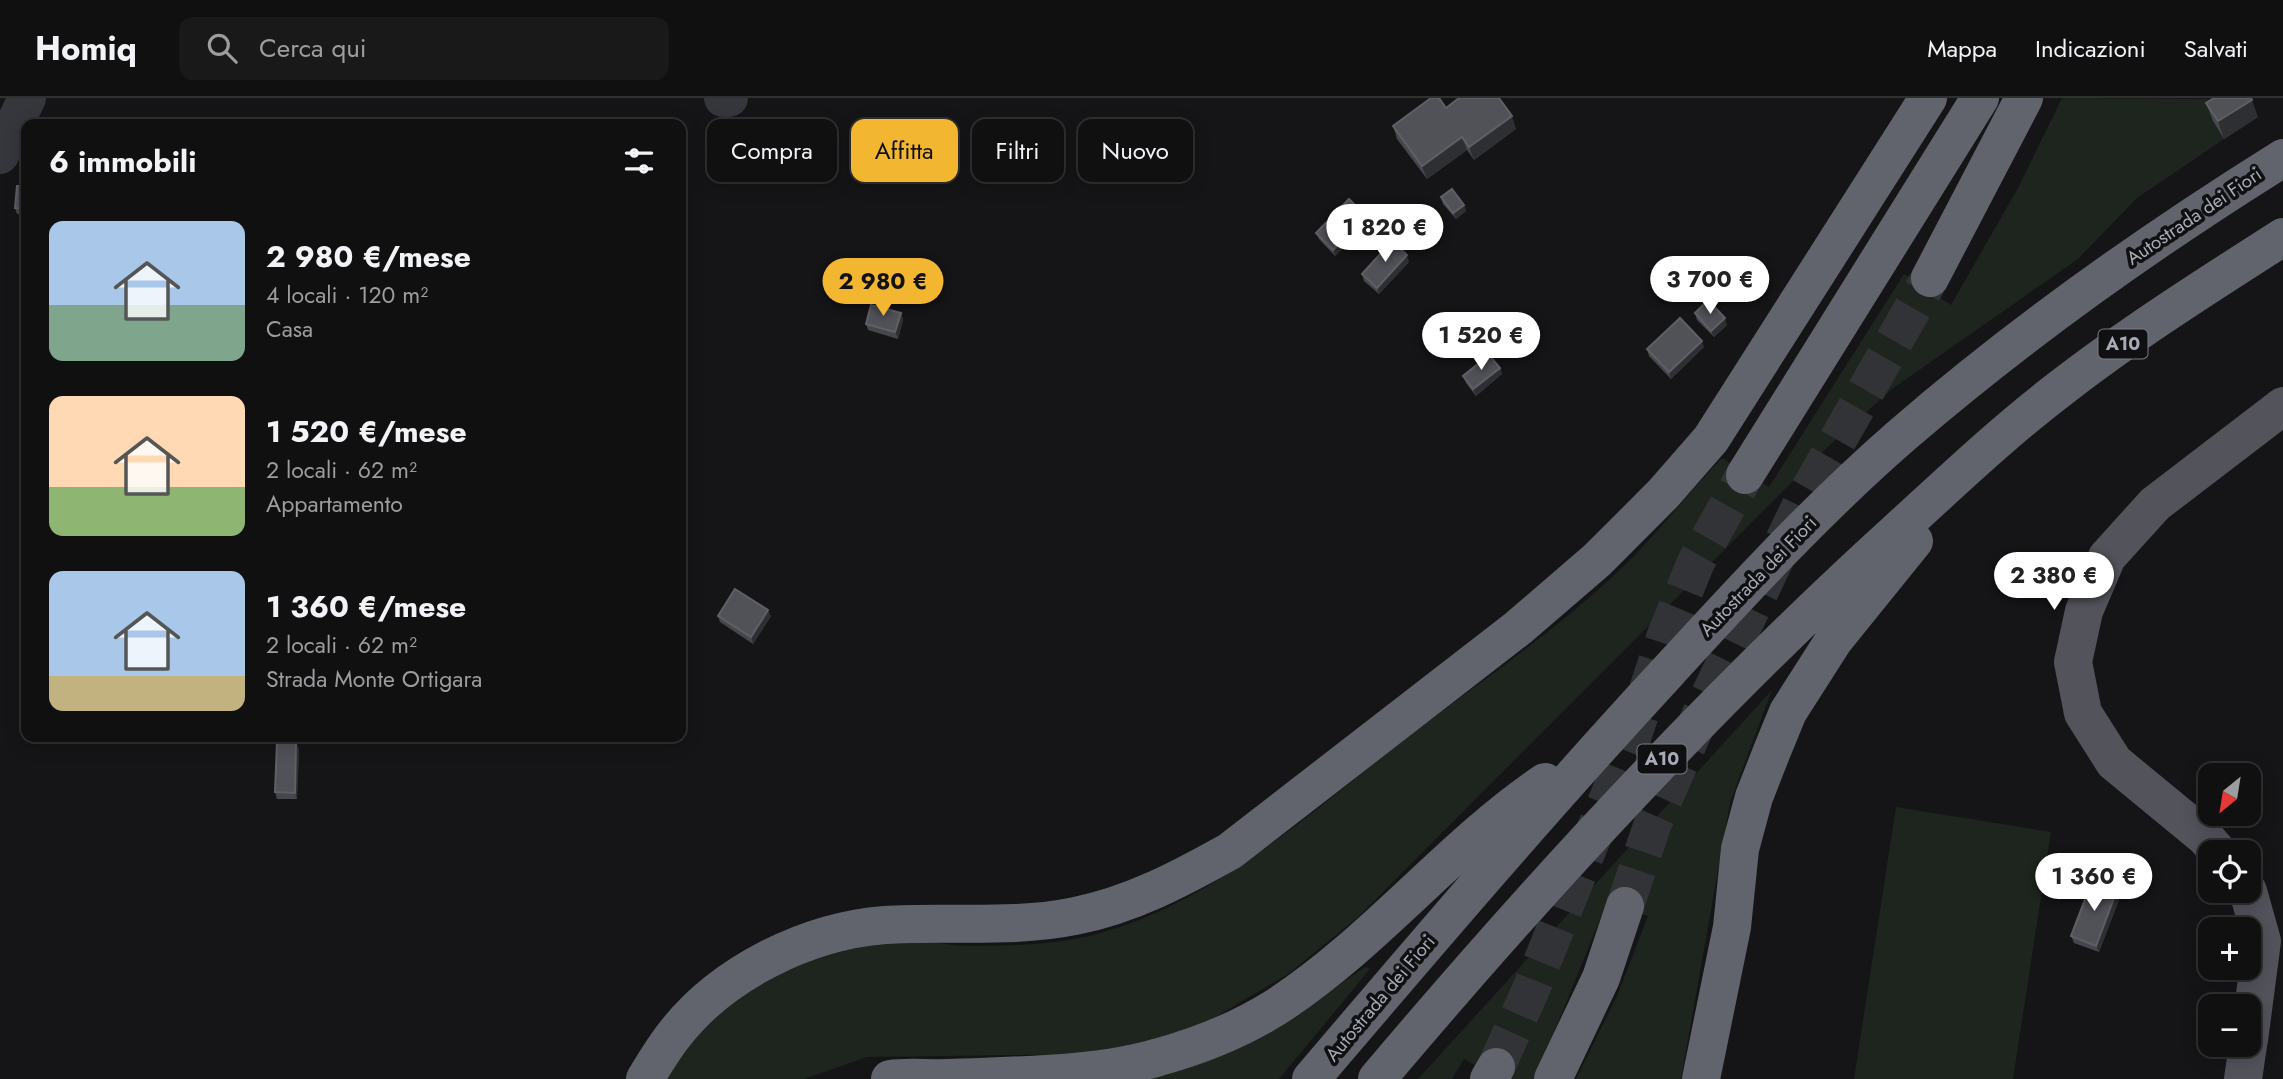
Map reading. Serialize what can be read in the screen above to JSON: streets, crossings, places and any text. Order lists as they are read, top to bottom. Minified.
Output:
{"streets":{"highway":["Autostrada dei Fiori","A10"]},"north":"bottom left","page":{"header":"Homiq","search":"Cerca qui","nav":["Mappa","Indicazioni","Salvati"],"chip":["Compra","Affitta","Filtri","Nuovo"],"heading":"6 immobili","list":[{"name":"2 980 €/mese","note":"4 locali · 120 m² · Casa"},{"name":"1 520 €/mese","note":"2 locali · 62 m² · Appartamento"},{"name":"1 360 €/mese","note":"2 locali · 62 m² · Strada Monte Ortigara"}],"price":["1 820 €","3 700 €","2 980 €","1 520 €","2 380 €","1 360 €"],"map_buttons":["+","−"]}}
